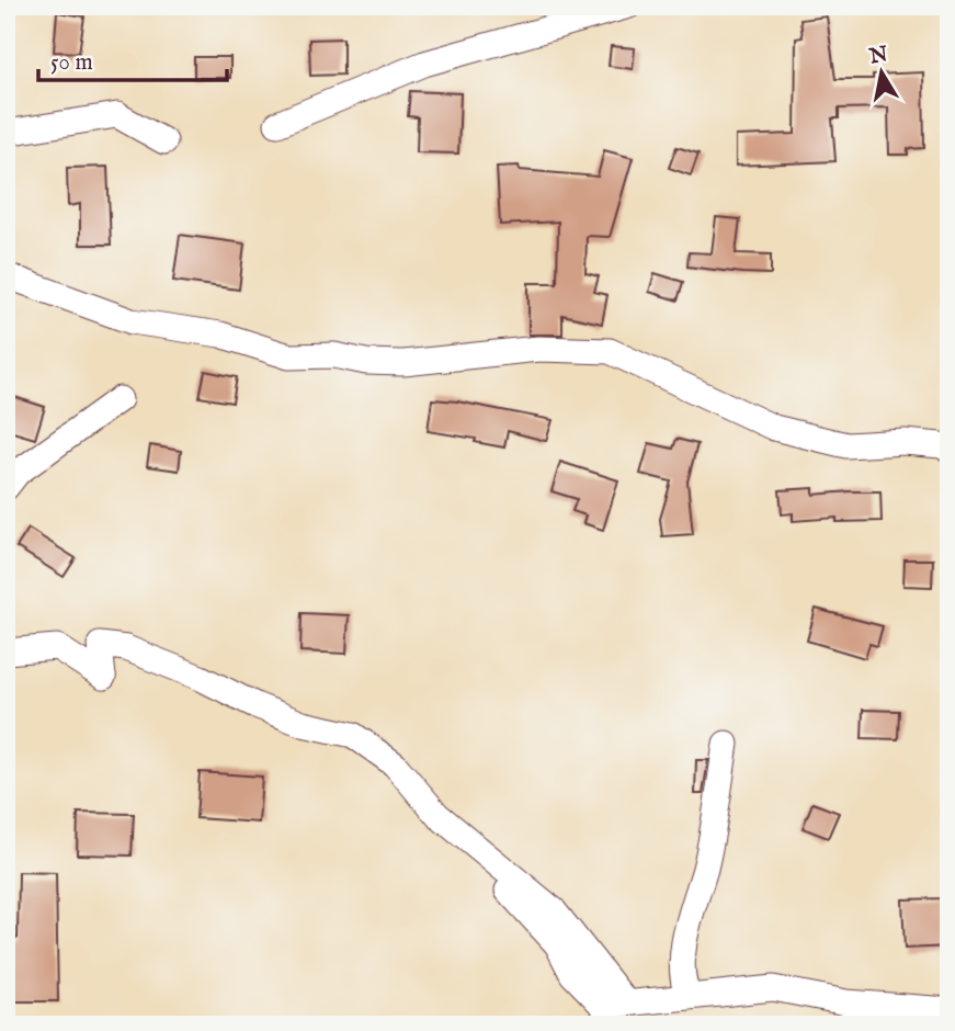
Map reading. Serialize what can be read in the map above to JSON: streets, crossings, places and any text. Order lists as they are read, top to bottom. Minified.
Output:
{"scale_bar":"50 m","north":"top"}
